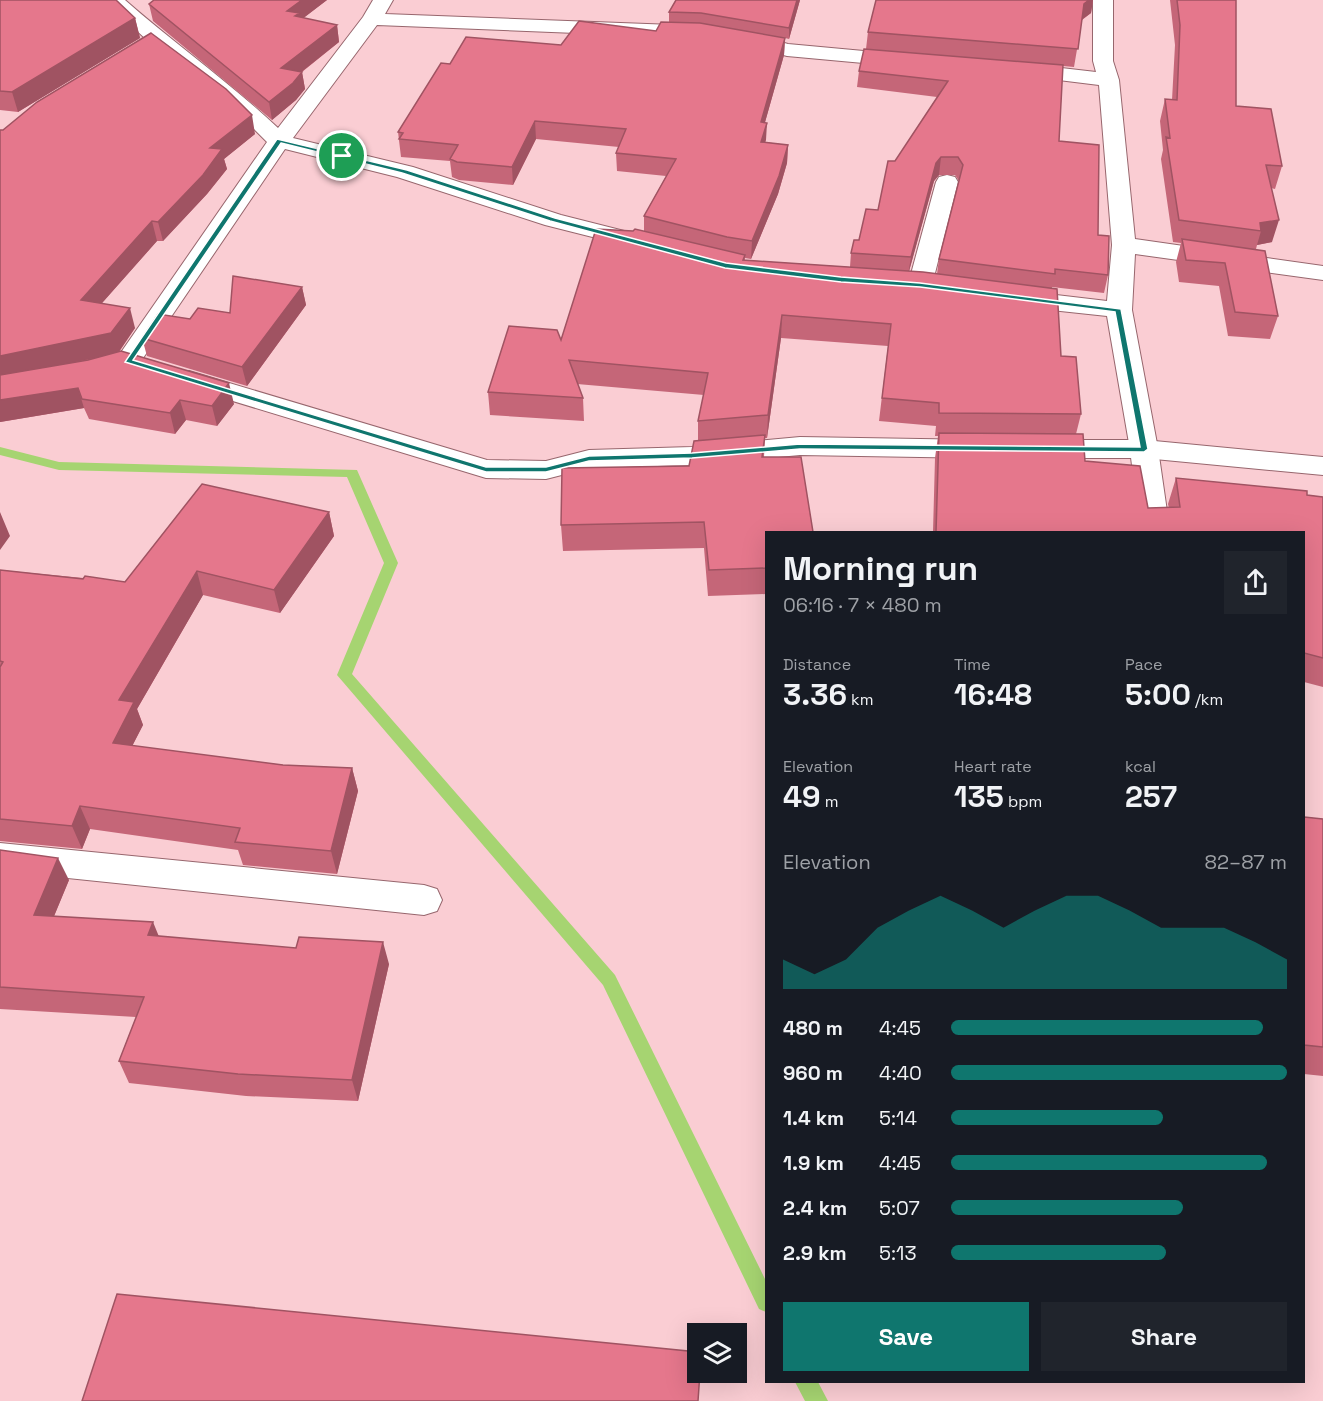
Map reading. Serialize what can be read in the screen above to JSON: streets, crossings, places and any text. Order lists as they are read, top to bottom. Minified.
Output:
{"page":{"heading":["Morning run","06:16 · 7 × 480 m"],"stats":[["Distance","3.36 km"],["Time","16:48"],["Pace","5:00 /km"],["Elevation","49 m"],["Heart rate","135 bpm"],["kcal","257"]],"chart":["Elevation","82–87 m"],"list":[{"name":"480 m","note":"4:45"},{"name":"960 m","note":"4:40"},{"name":"1.4 km","note":"5:14"},{"name":"1.9 km","note":"4:45"},{"name":"2.4 km","note":"5:07"},{"name":"2.9 km","note":"5:13"}],"buttons":["Save","Share"]}}
